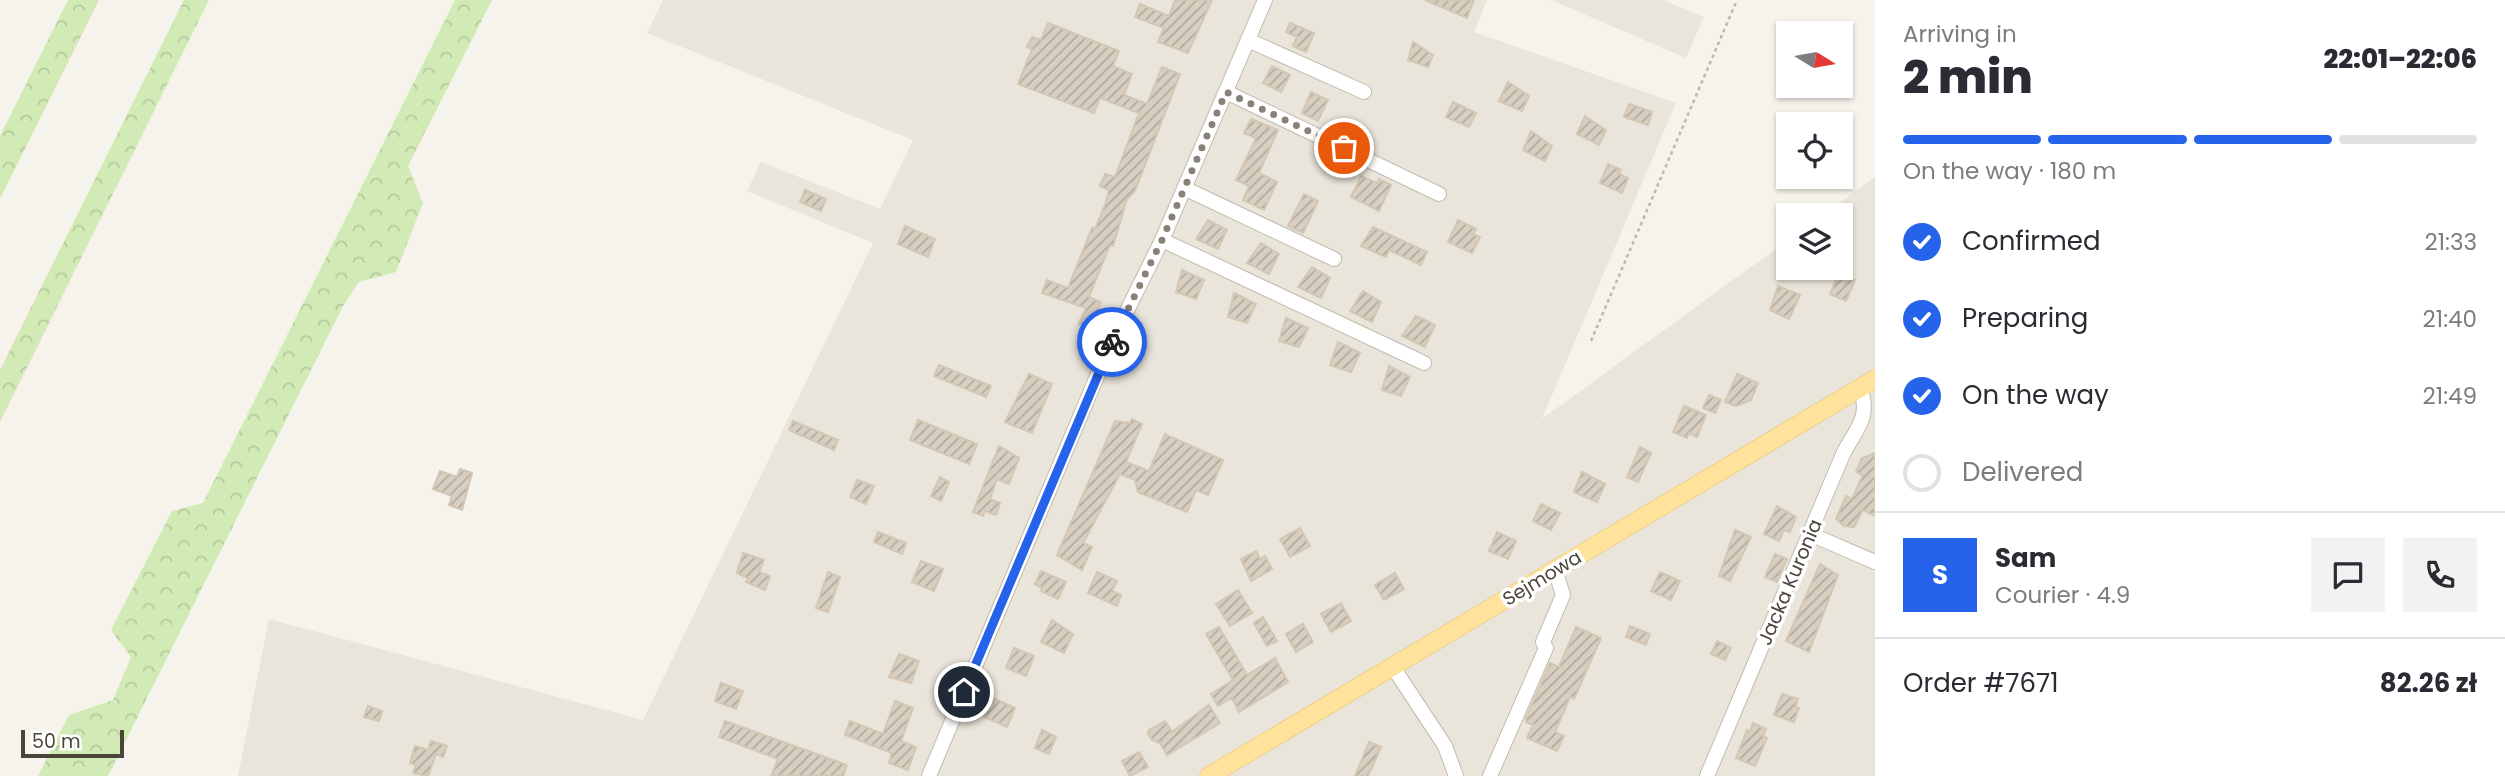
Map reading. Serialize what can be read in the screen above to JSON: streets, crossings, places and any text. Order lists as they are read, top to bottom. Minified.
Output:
{"streets":{"main road":["Sejmowa"],"street":["Jacka Kuronia"]},"crossings":[["Sejmowa","Jacka Kuronia"]],"scale_bar":"50 m","north":"right","page":{"heading":["2 min","Arriving in","22:01–22:06"],"panel":["Sam","Courier · 4.9","Order #7671","82.26 zł"],"bar":"On the way · 180 m","list":[["Confirmed","21:33"],["Preparing","21:40"],["On the way","21:49"],"Delivered"],"round":"S","scale":"50 m"}}
